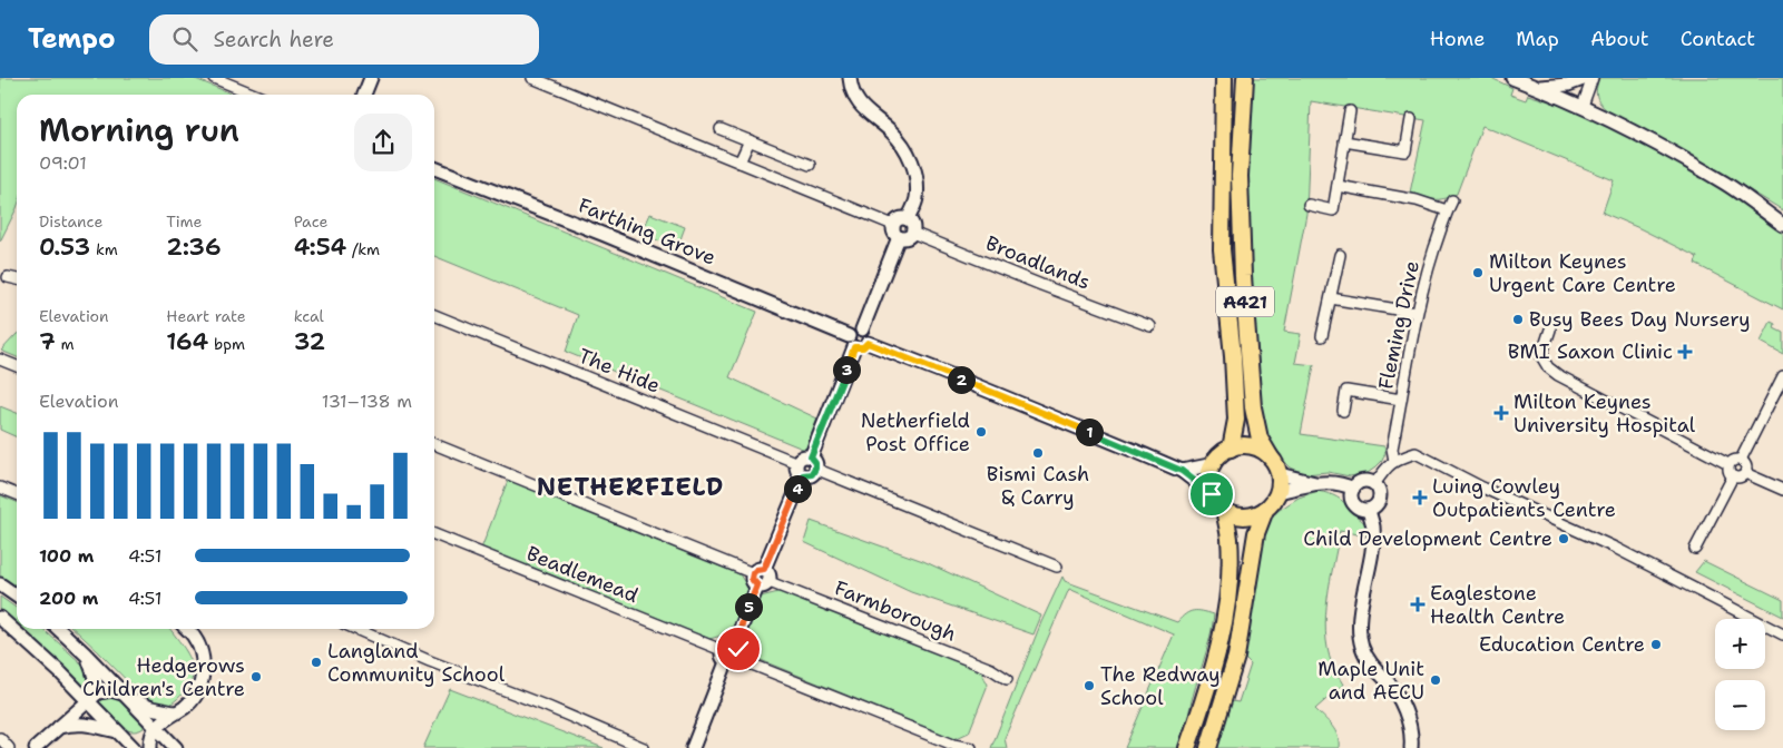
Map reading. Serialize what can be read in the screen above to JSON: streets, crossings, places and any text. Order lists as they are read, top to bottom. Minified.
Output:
{"streets":{"highway":["A421"],"street":["Farthing Grove","Broadlands","Fleming Drive","The Hide","Beadlemead","Farmborough"]},"districts":["NETHERFIELD"],"places":{"other":["Milton Keynes Urgent Care Centre","Busy Bees Day Nursery","Netherfield Post Office","Bismi Cash & Carry","Child Development Centre","Education Centre","Langland Community School","Hedgerows Children's Centre","Maple Unit and AECU","The Redway School"],"health":["BMI Saxon Clinic","Milton Keynes University Hospital","Luing Cowley Outpatients Centre","Eaglestone Health Centre"]},"page":{"header":"Tempo","search":"Search here","nav":["Home","Map","About","Contact"],"heading":["Morning run","09:01"],"stats":[["Distance","0.53 km"],["Time","2:36"],["Pace","4:54 /km"],["Elevation","7 m"],["Heart rate","164 bpm"],["kcal","32"]],"pins":["3","2","1","4","5"],"chart":["Elevation","131–138 m"],"list":[{"name":"100 m","note":"4:51"},{"name":"200 m","note":"4:51"}],"map_buttons":["+","−"]}}
